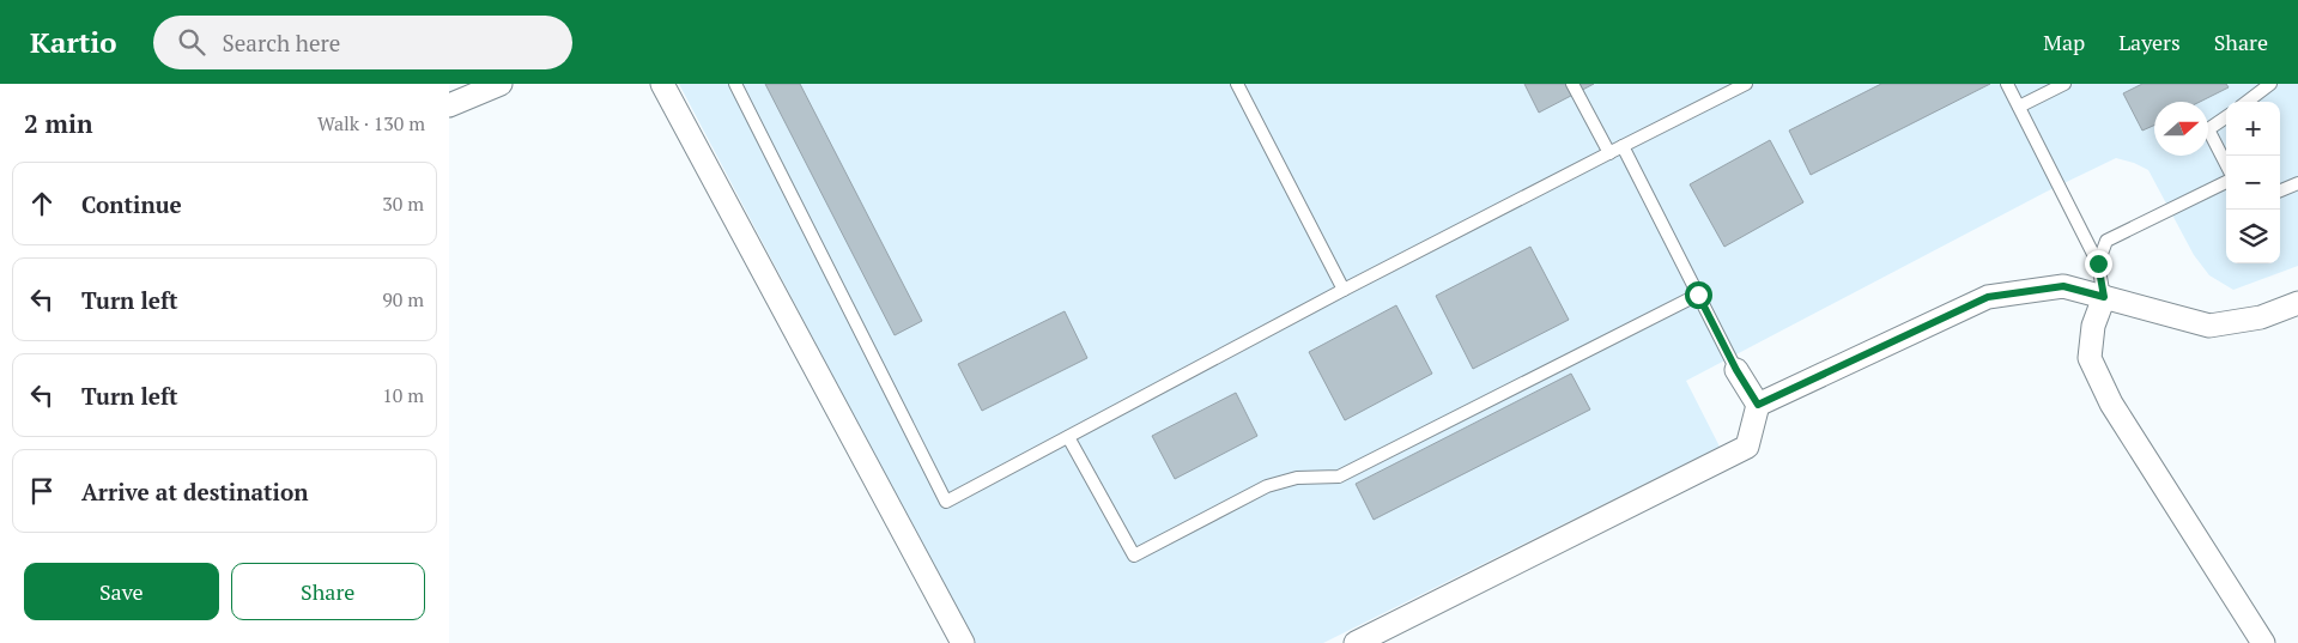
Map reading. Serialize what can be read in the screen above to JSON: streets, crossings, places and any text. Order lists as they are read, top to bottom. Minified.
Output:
{"north":"right","page":{"header":"Kartio","search":"Search here","nav":["Map","Layers","Share"],"heading":["2 min","Walk · 130 m"],"map_buttons":["+","−"],"list":[["Continue","30 m"],["Turn left","90 m"],["Turn left","10 m"],"Arrive at destination"],"buttons":["Save","Share"]}}
